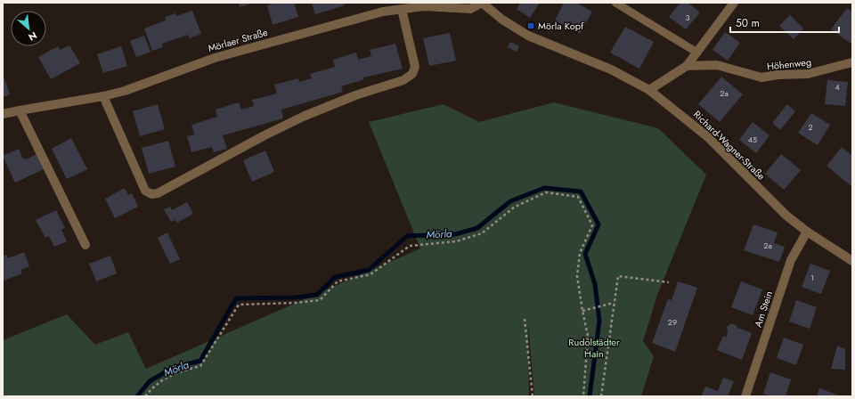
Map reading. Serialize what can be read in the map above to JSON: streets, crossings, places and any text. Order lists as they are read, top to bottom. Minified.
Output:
{"streets":{"street":["Mörlaer Straße","Höhenweg","Richard-Wagner-Straße","Am Stein"]},"crossings":[["Mörlaer Straße","Richard-Wagner-Straße"],["Richard-Wagner-Straße","Am Stein"]],"water":["Mörla"],"parks":["Rudolstädter Hain"],"places":{"transit":["Mörla Kopf"]},"house_numbers":["3","4","2a","2","45","2a","1","29"],"scale_bar":"50 m","north":"bottom right"}
